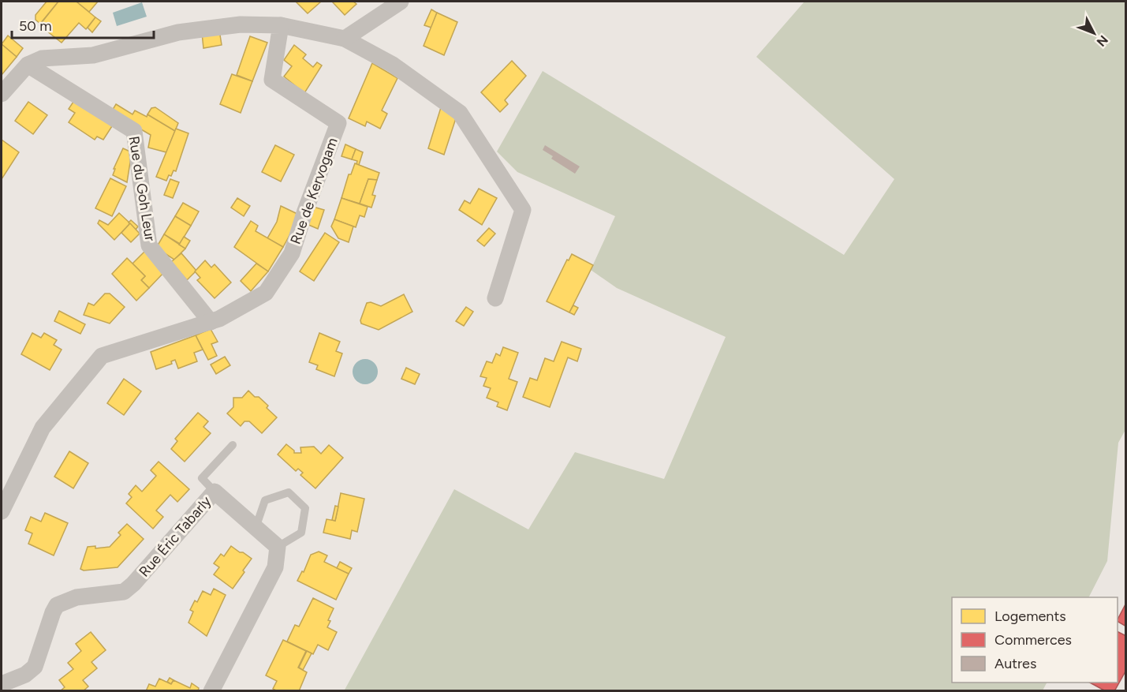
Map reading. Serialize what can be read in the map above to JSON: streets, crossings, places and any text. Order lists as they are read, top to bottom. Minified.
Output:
{"streets":{"street":["Rue du Goh Leur","Rue de Kervogam","Rue Éric Tabarly"]},"crossings":[["Rue du Goh Leur","Rue de Kervogam"]],"legend":["Logements","Commerces","Autres"],"scale_bar":"50 m","north":"bottom right"}
